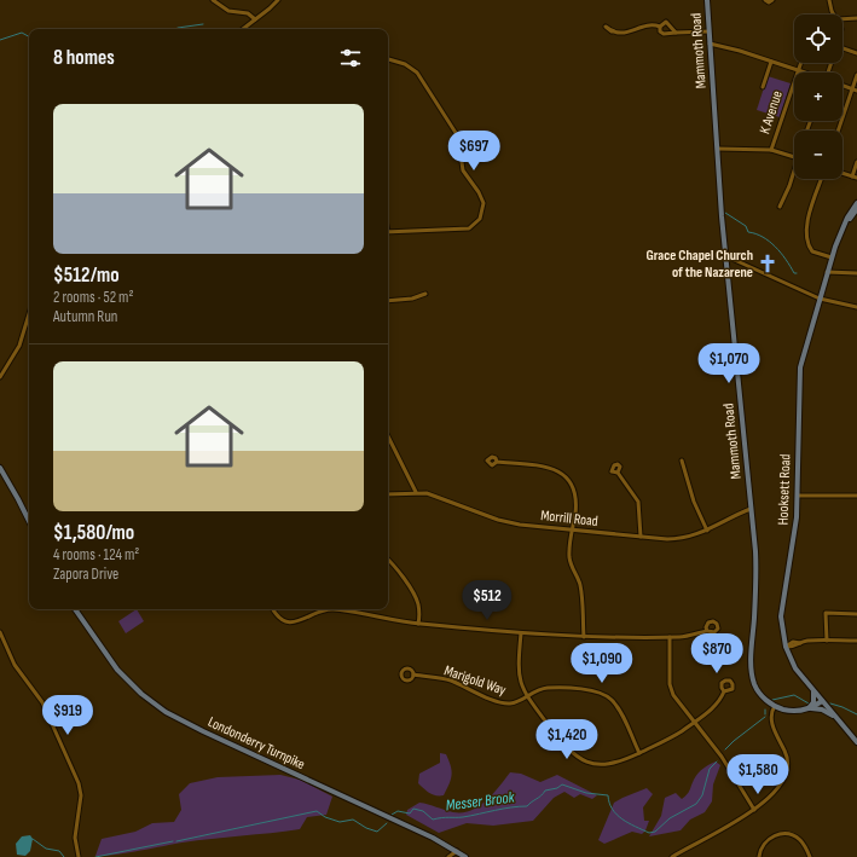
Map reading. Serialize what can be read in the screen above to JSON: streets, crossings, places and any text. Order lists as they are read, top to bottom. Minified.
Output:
{"streets":{"main road":["Mammoth Road","Hooksett Road","Londonderry Turnpike"],"street":["K Avenue","Morrill Road","Marigold Way"]},"crossings":[["Mammoth Road","Morrill Road"]],"water":["Messer Brook"],"places":{"church":["Grace Chapel Church of the Nazarene"]},"page":{"map_buttons":["+","−"],"heading":"8 homes","list":[{"name":"$512/mo","note":"2 rooms · 52 m² · Autumn Run"},{"name":"$1,580/mo","note":"4 rooms · 124 m² · Zapora Drive"}],"price":["$697","$1,070","$512","$870","$1,090","$919","$1,420","$1,580"]}}
